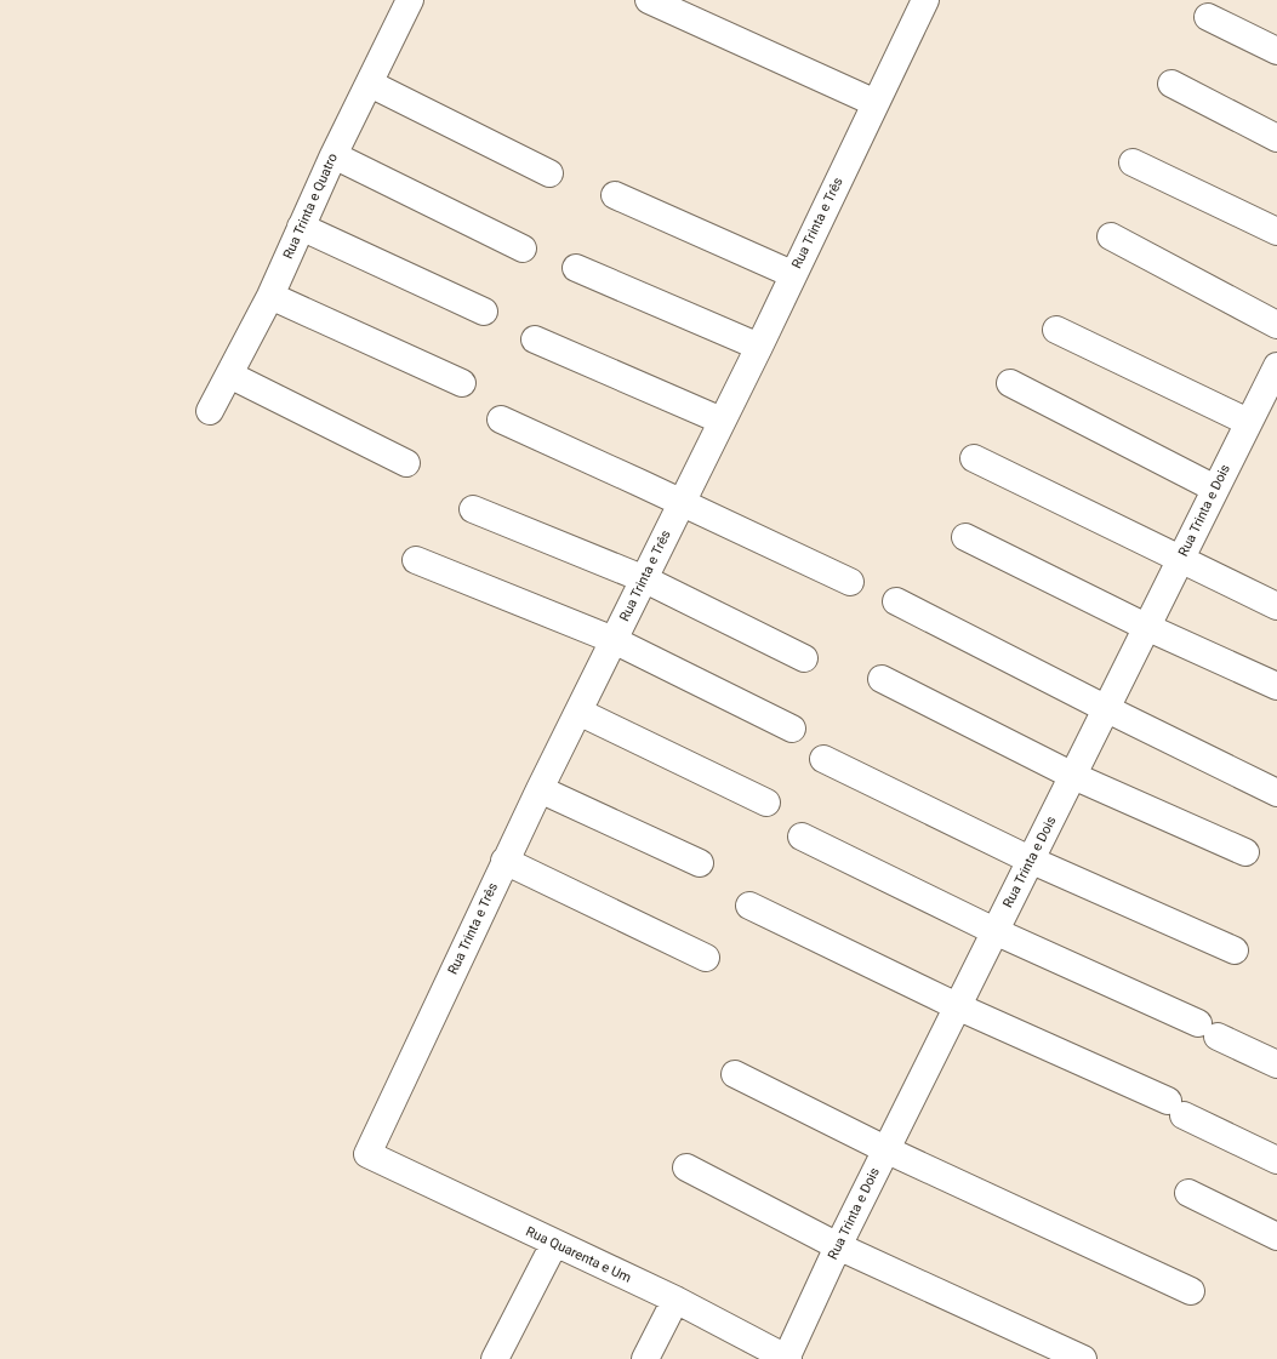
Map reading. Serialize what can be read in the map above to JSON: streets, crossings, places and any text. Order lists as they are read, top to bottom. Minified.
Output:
{"streets":{"street":["Rua Trinta e Quatro","Rua Trinta e Três","Rua Trinta e Dois","Rua Quarenta e Um"]},"crossings":[["Rua Trinta e Três","Rua Quarenta e Um"],["Rua Trinta e Dois","Rua Quarenta e Um"]]}
